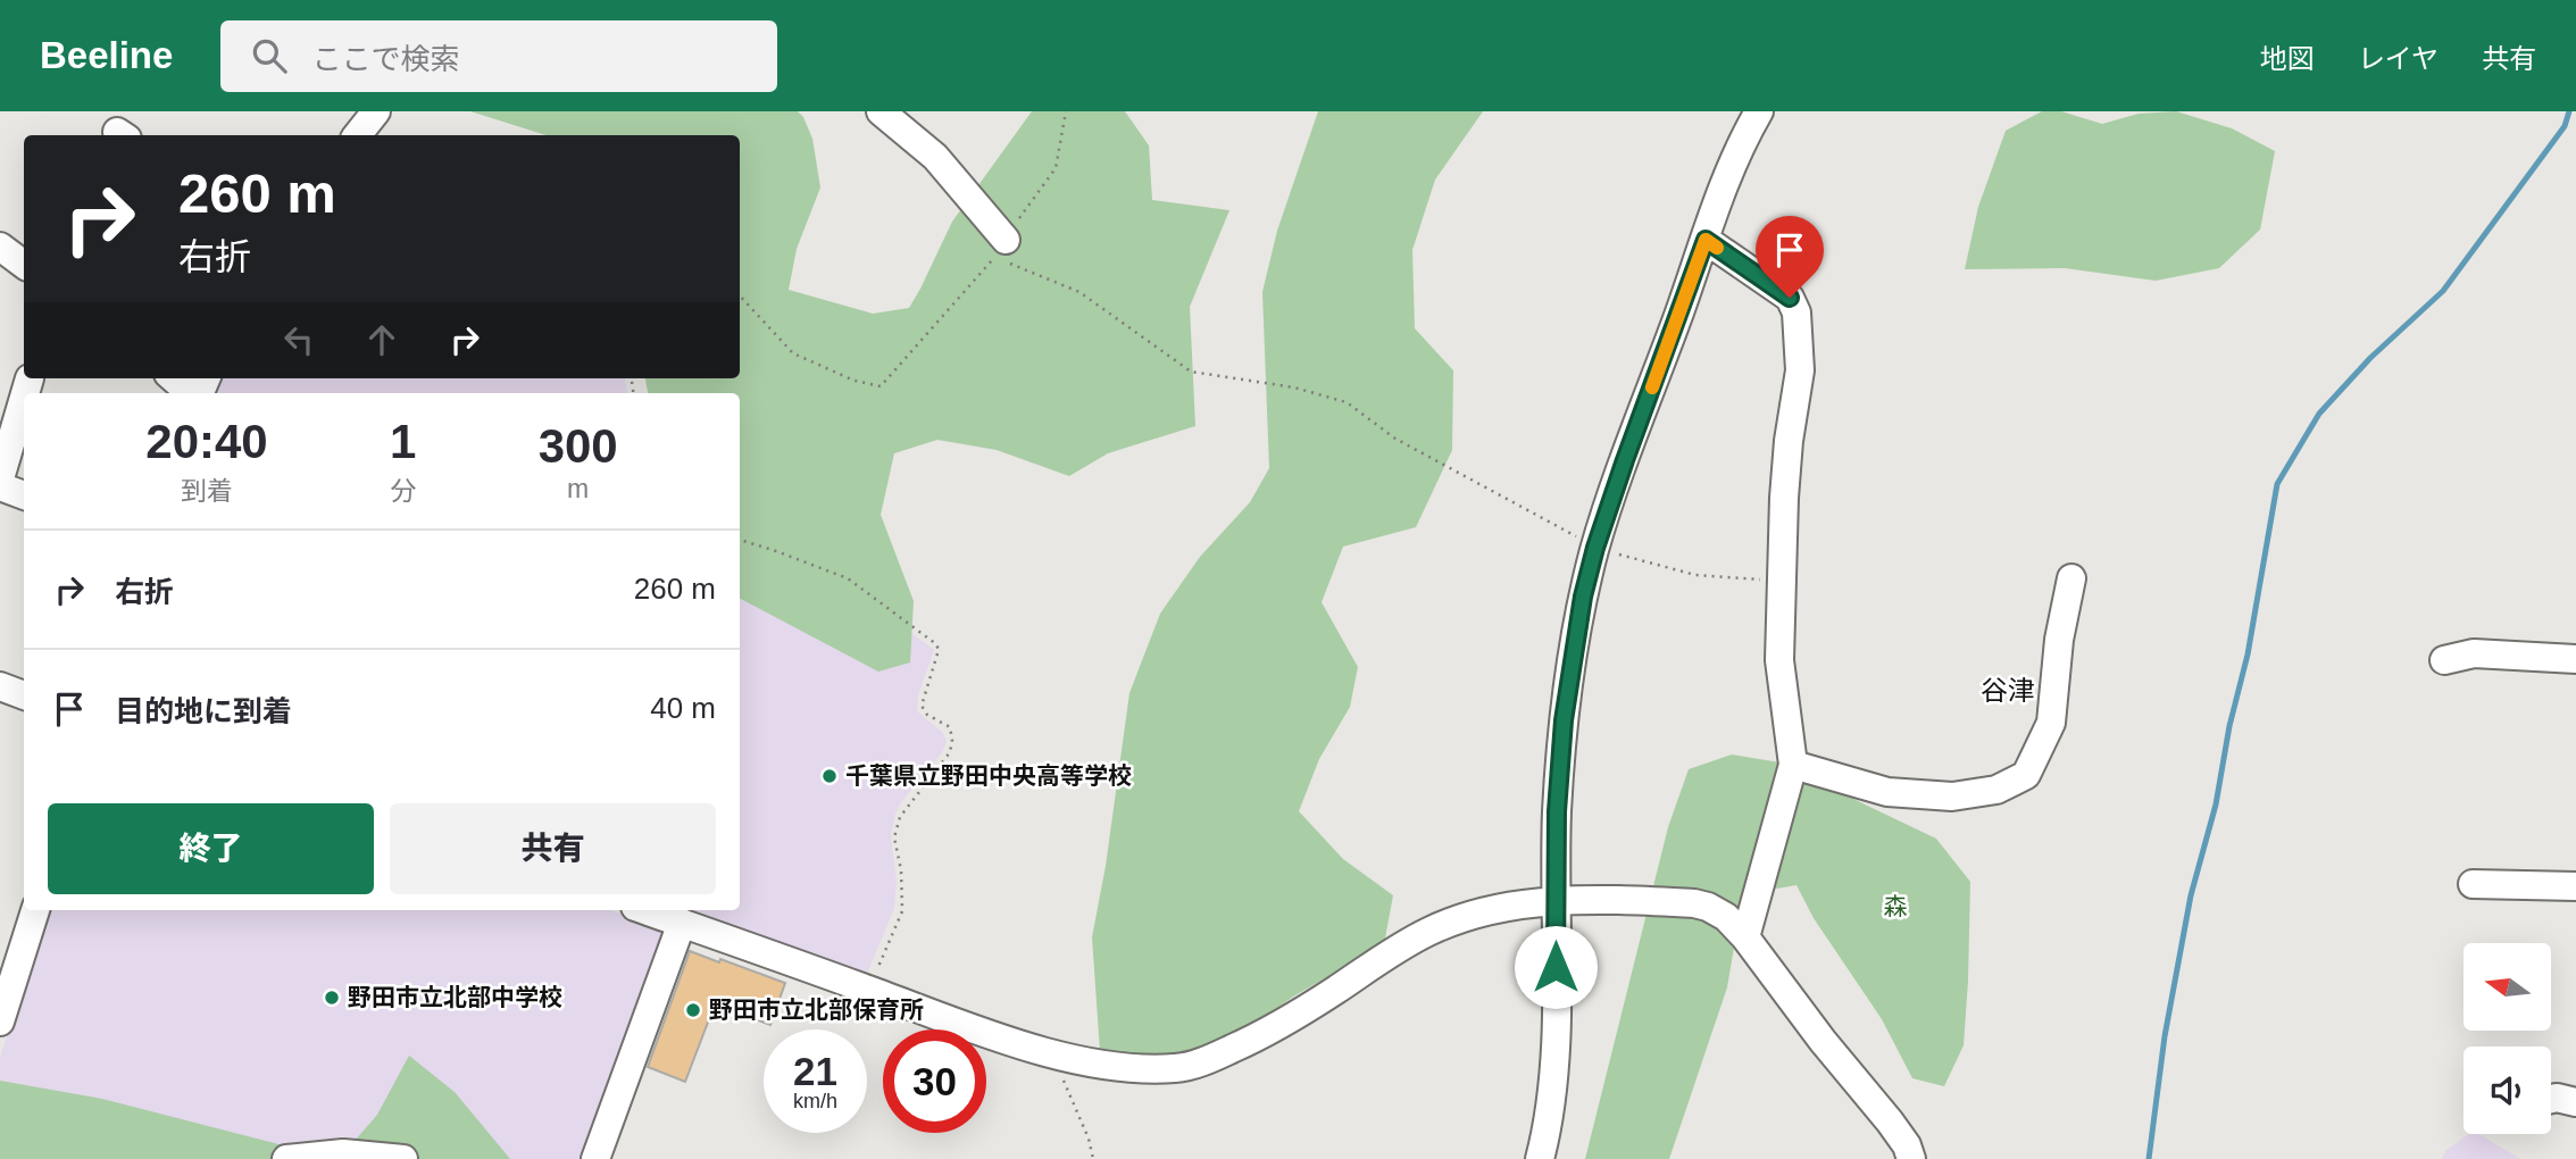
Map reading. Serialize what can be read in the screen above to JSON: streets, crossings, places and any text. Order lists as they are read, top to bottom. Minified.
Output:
{"districts":["谷津"],"parks":["森"],"places":["千葉県立野田中央高等学校","野田市立北部中学校","野田市立北部保育所"],"north":"left","page":{"header":"Beeline","search":"ここで検索","nav":["地図","レイヤ","共有"],"turn":["260 m","右折"],"eta":["20:40","到着","1","分","300","m"],"list":[{"name":"右折","value":"260 m"},{"name":"目的地に到着","value":"40 m"}],"buttons":["終了","共有"],"speed":"21 km/h","limit":"30"}}
